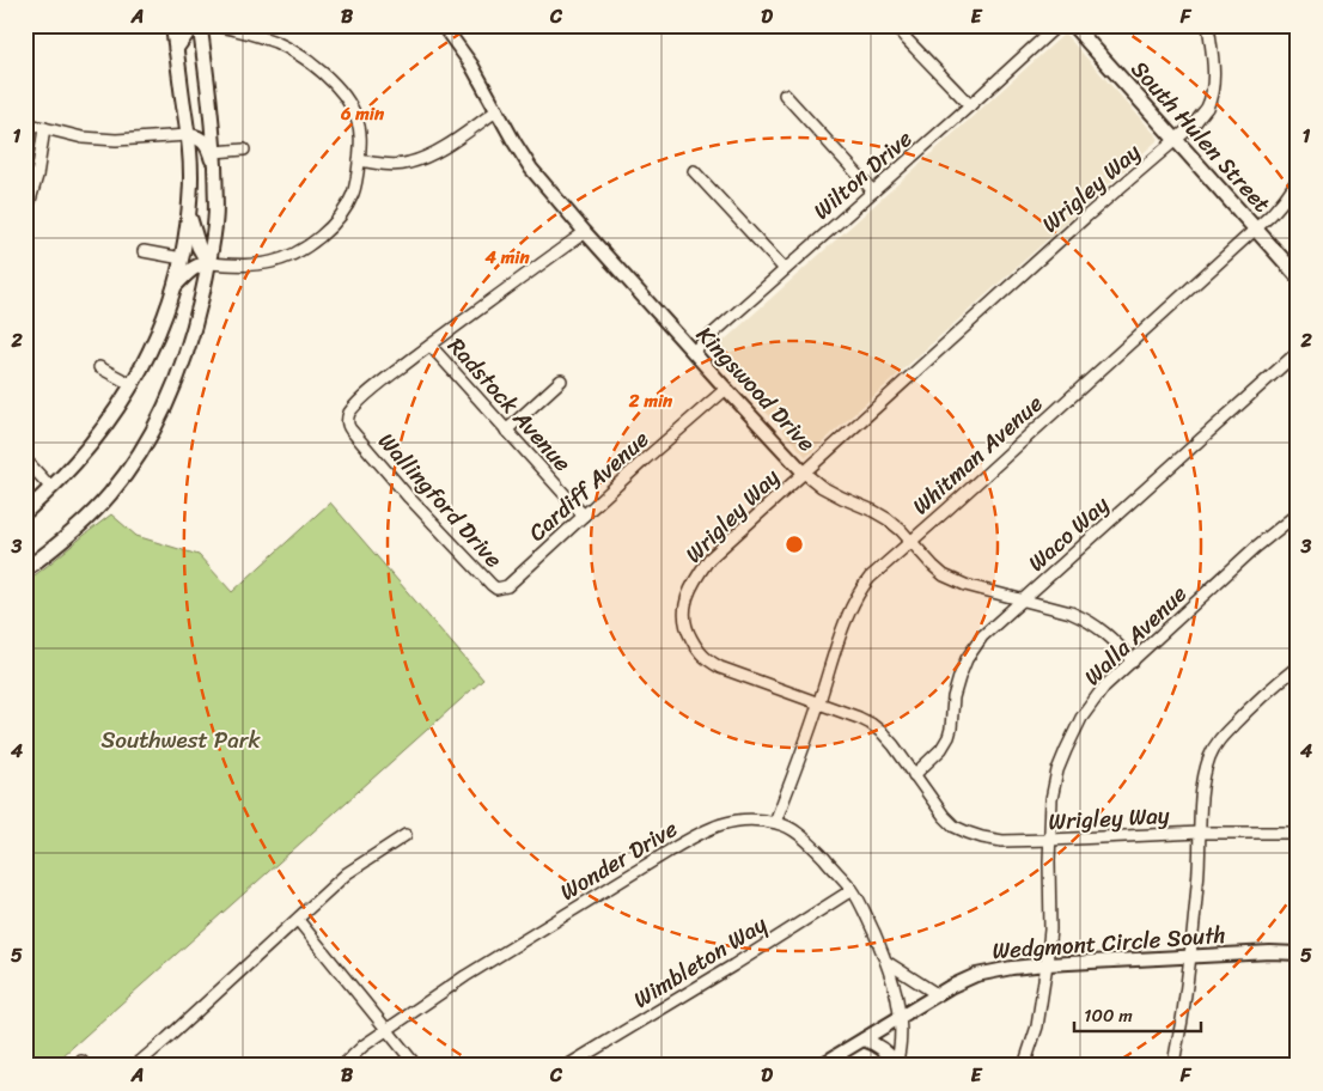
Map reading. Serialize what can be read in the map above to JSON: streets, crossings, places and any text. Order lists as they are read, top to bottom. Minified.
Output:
{"streets":{"main road":["South Hulen Street"],"street":["Wilton Drive","Wrigley Way","Kingswood Drive","Radstock Avenue","Whitman Avenue","Cardiff Avenue","Wallingford Drive","Waco Way","Walla Avenue","Wonder Drive","Wedgmont Circle South","Wimbleton Way"]},"crossings":[["South Hulen Street","Wrigley Way"],["South Hulen Street","Whitman Avenue"],["Wilton Drive","Kingswood Drive"],["Wrigley Way","Kingswood Drive"],["Wrigley Way","Whitman Avenue"],["Wrigley Way","Waco Way"],["Wrigley Way","Walla Avenue"],["Kingswood Drive","Whitman Avenue"],["Kingswood Drive","Cardiff Avenue"],["Kingswood Drive","Waco Way"],["Kingswood Drive","Walla Avenue"],["Radstock Avenue","Cardiff Avenue"],["Radstock Avenue","Wallingford Drive"],["Whitman Avenue","Wonder Drive"],["Cardiff Avenue","Wallingford Drive"],["Walla Avenue","Wedgmont Circle South"],["Wonder Drive","Wedgmont Circle South"],["Wonder Drive","Wimbleton Way"]],"parks":["Southwest Park"],"scale_bar":"100 m","grid":{"columns":["A","B","C","D","E","F"],"rows":["1","2","3","4","5"]},"rings":["6 min","4 min","2 min"]}
